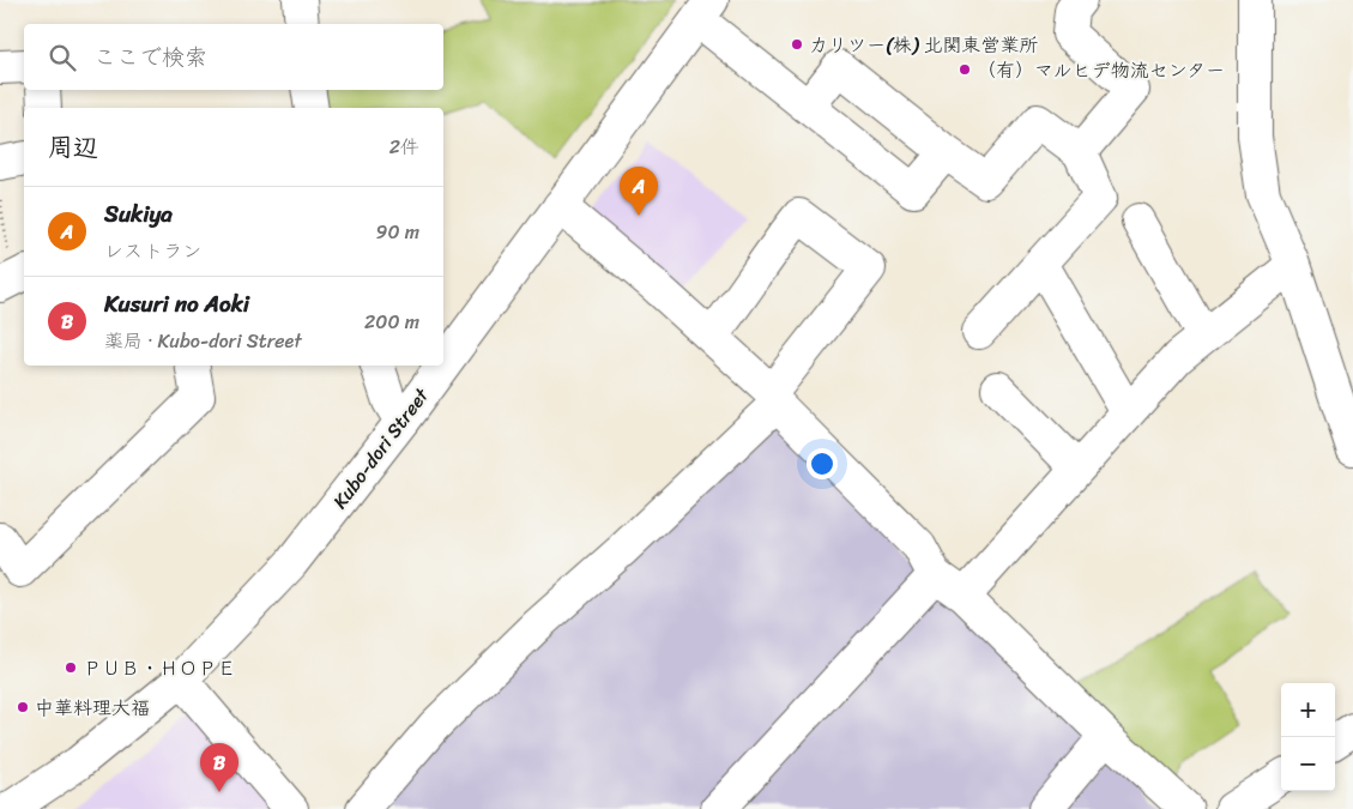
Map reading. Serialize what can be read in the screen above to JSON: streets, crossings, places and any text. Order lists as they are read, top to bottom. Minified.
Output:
{"streets":{"street":["Kubo-dori Street"]},"places":["カリツー(株) 北関東営業所","（有）マルヒデ物流センター","ＰＵＢ・ＨＯＰＥ","中華料理大福"],"page":{"search":"ここで検索","heading":["周辺","2件"],"pins":["A","B"],"list":[{"mark":"A","name":"Sukiya","note":"レストラン","value":"90 m"},{"mark":"B","name":"Kusuri no Aoki","note":"薬局 · Kubo-dori Street","value":"200 m"}],"map_buttons":["+","−"]}}
